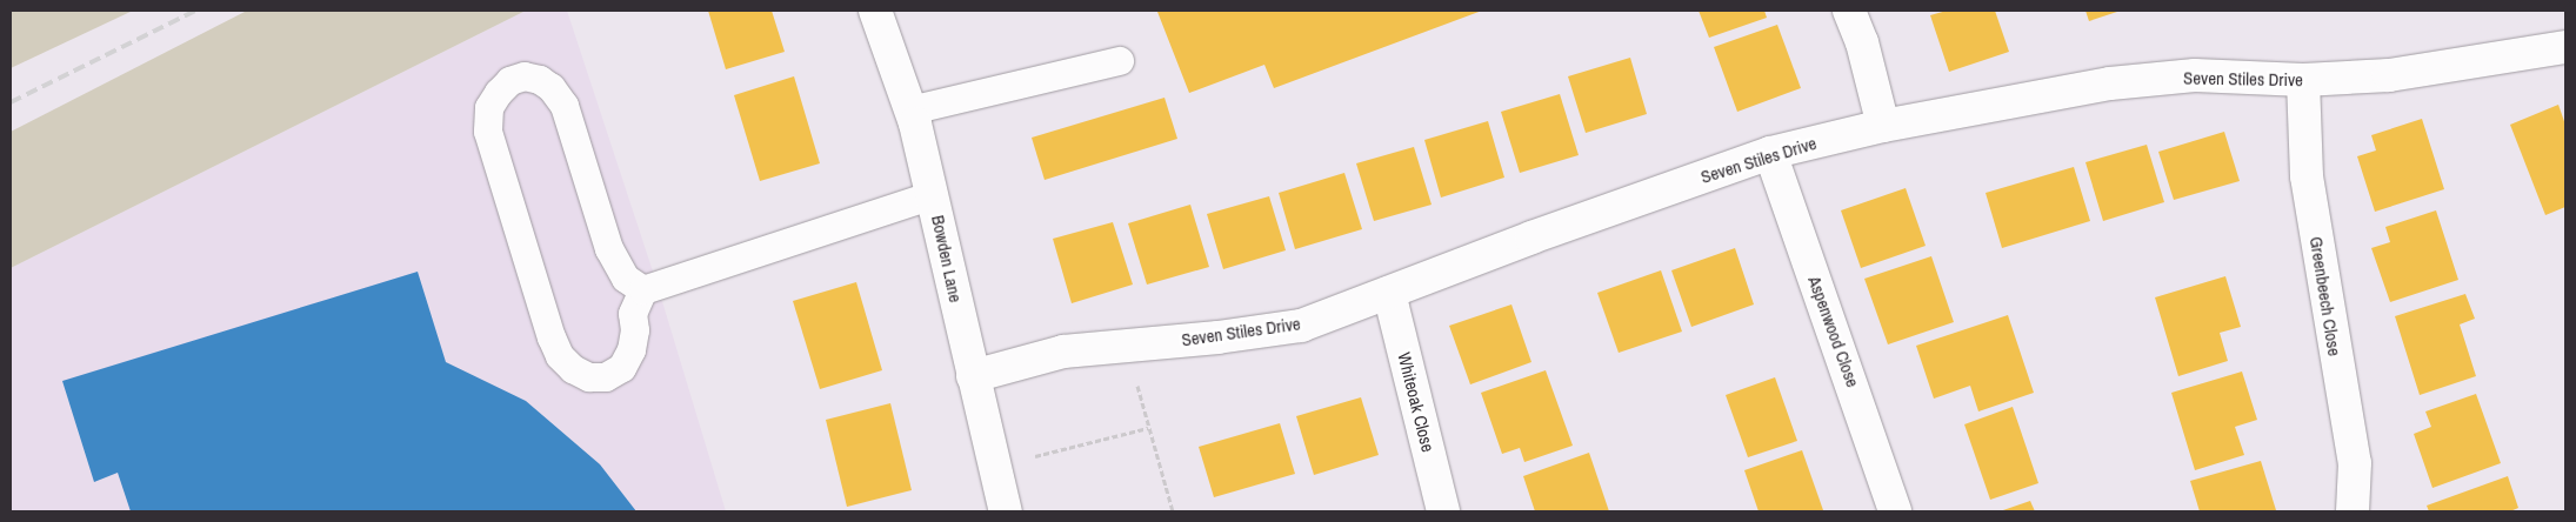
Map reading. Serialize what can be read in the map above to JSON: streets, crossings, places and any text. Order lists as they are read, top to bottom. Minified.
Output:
{"streets":{"street":["Seven Stiles Drive","Bowden Lane","Greenbeech Close","Aspenwood Close","Whiteoak Close"]},"crossings":[["Seven Stiles Drive","Bowden Lane"],["Seven Stiles Drive","Greenbeech Close"],["Seven Stiles Drive","Aspenwood Close"],["Seven Stiles Drive","Whiteoak Close"]]}
